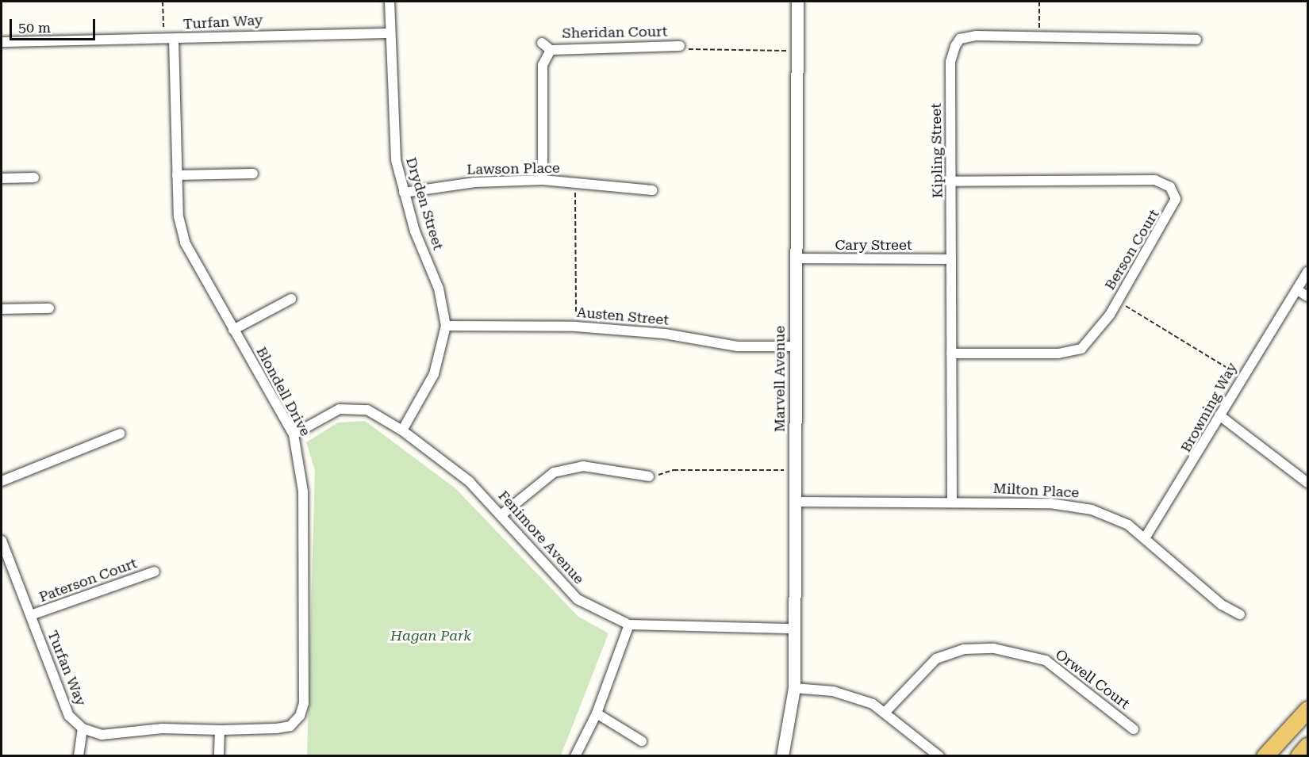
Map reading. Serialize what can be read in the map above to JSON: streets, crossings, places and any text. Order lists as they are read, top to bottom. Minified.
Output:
{"streets":{"street":["Turfan Way","Sheridan Court","Kipling Street","Lawson Place","Dryden Street","Cary Street","Berson Court","Austen Street","Marvell Avenue","Blondell Drive","Browning Way","Milton Place","Fenimore Avenue","Paterson Court","Orwell Court"]},"crossings":[["Turfan Way","Dryden Street"],["Turfan Way","Blondell Drive"],["Turfan Way","Paterson Court"],["Sheridan Court","Lawson Place"],["Kipling Street","Cary Street"],["Kipling Street","Berson Court"],["Kipling Street","Milton Place"],["Lawson Place","Dryden Street"],["Dryden Street","Austen Street"],["Dryden Street","Fenimore Avenue"],["Cary Street","Marvell Avenue"],["Austen Street","Marvell Avenue"],["Marvell Avenue","Milton Place"],["Marvell Avenue","Fenimore Avenue"],["Blondell Drive","Fenimore Avenue"],["Browning Way","Milton Place"]],"parks":["Hagan Park"],"scale_bar":"50 m"}
